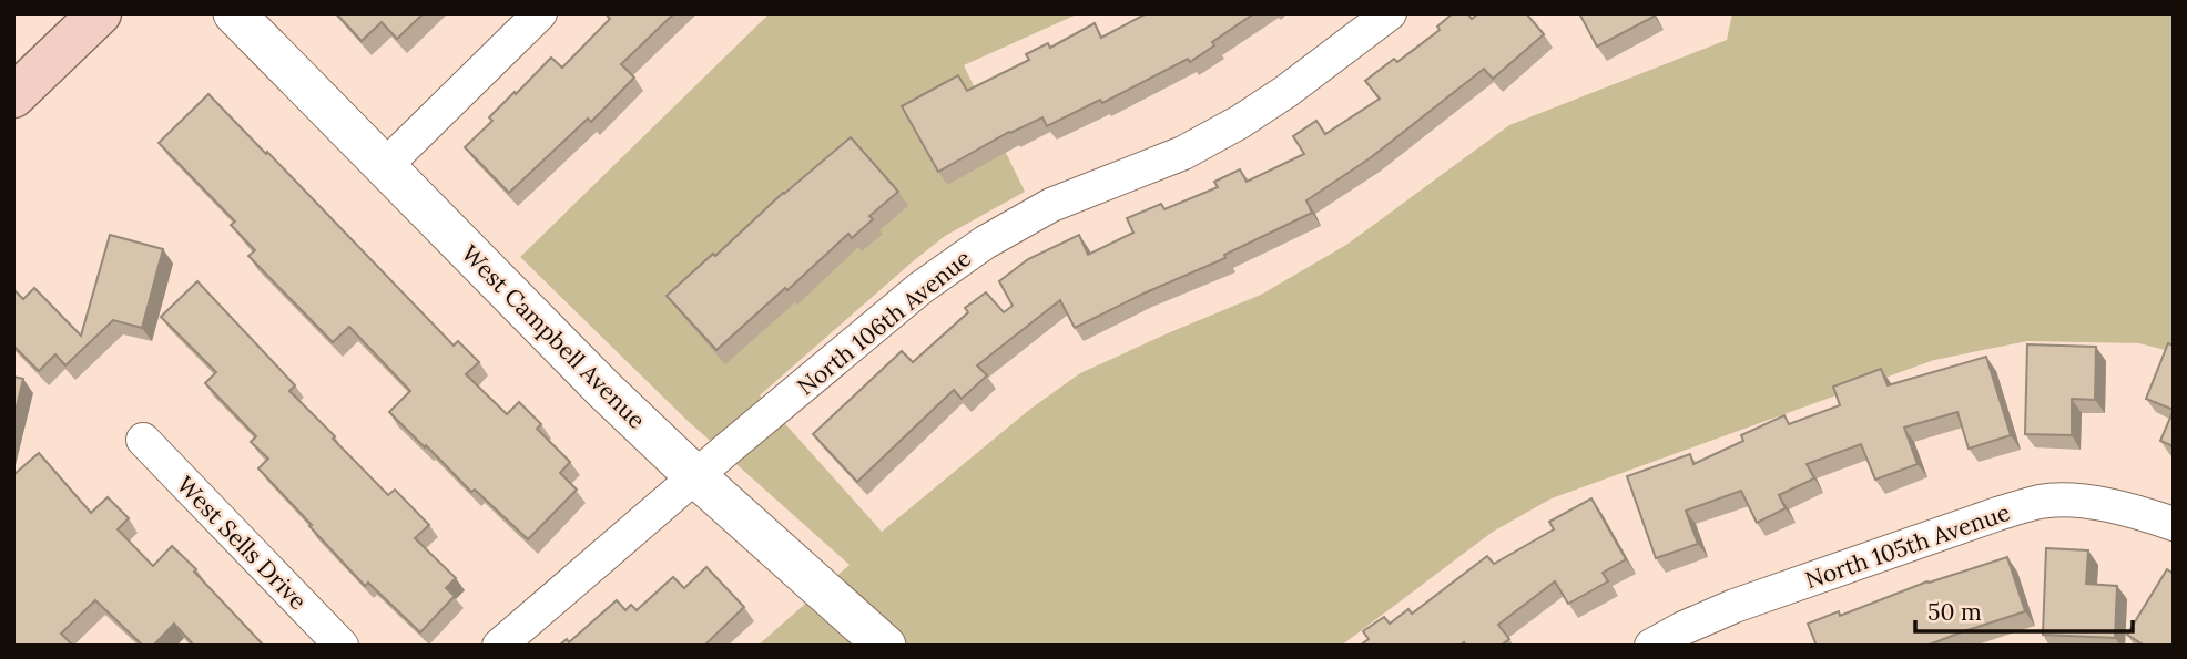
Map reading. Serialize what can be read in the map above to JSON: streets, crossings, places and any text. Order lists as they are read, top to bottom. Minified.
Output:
{"streets":{"street":["North 106th Avenue","West Campbell Avenue","West Sells Drive","North 105th Avenue"]},"crossings":[["North 106th Avenue","West Campbell Avenue"]],"scale_bar":"50 m"}
